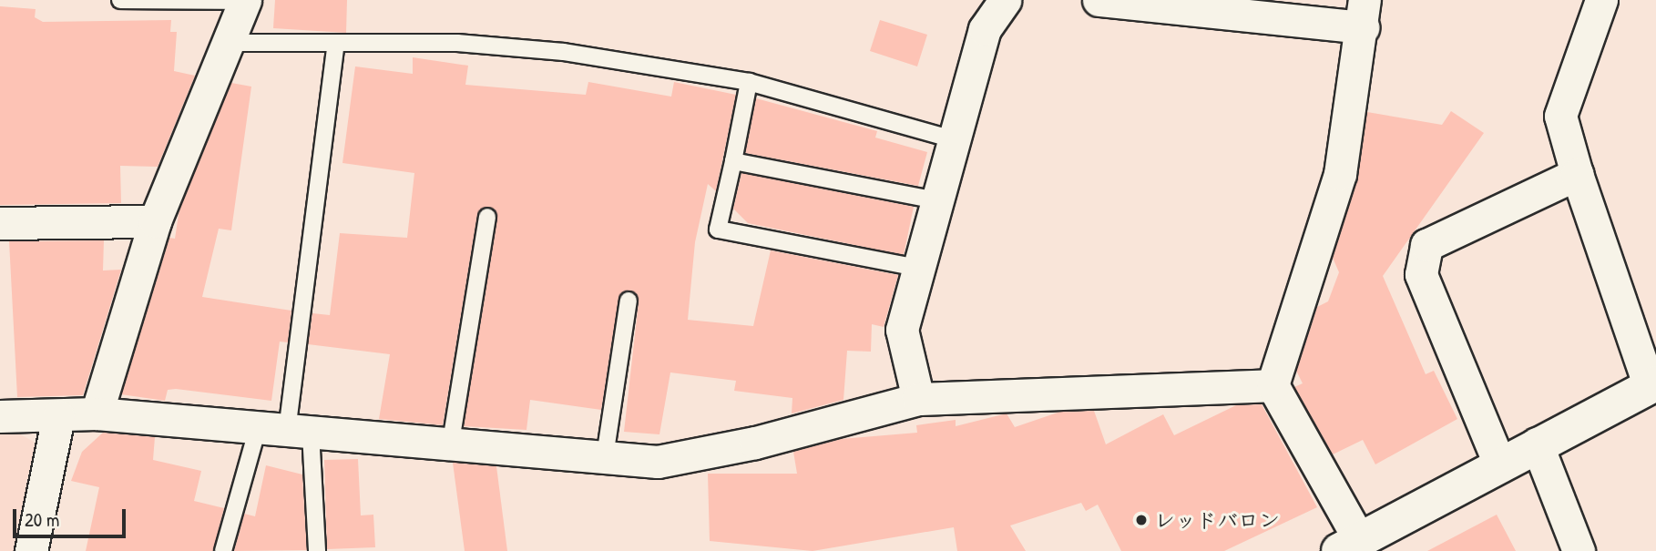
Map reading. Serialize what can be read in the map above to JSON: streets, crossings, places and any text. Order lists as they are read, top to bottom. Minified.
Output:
{"places":["レッドバロン"],"scale_bar":"20 m"}
